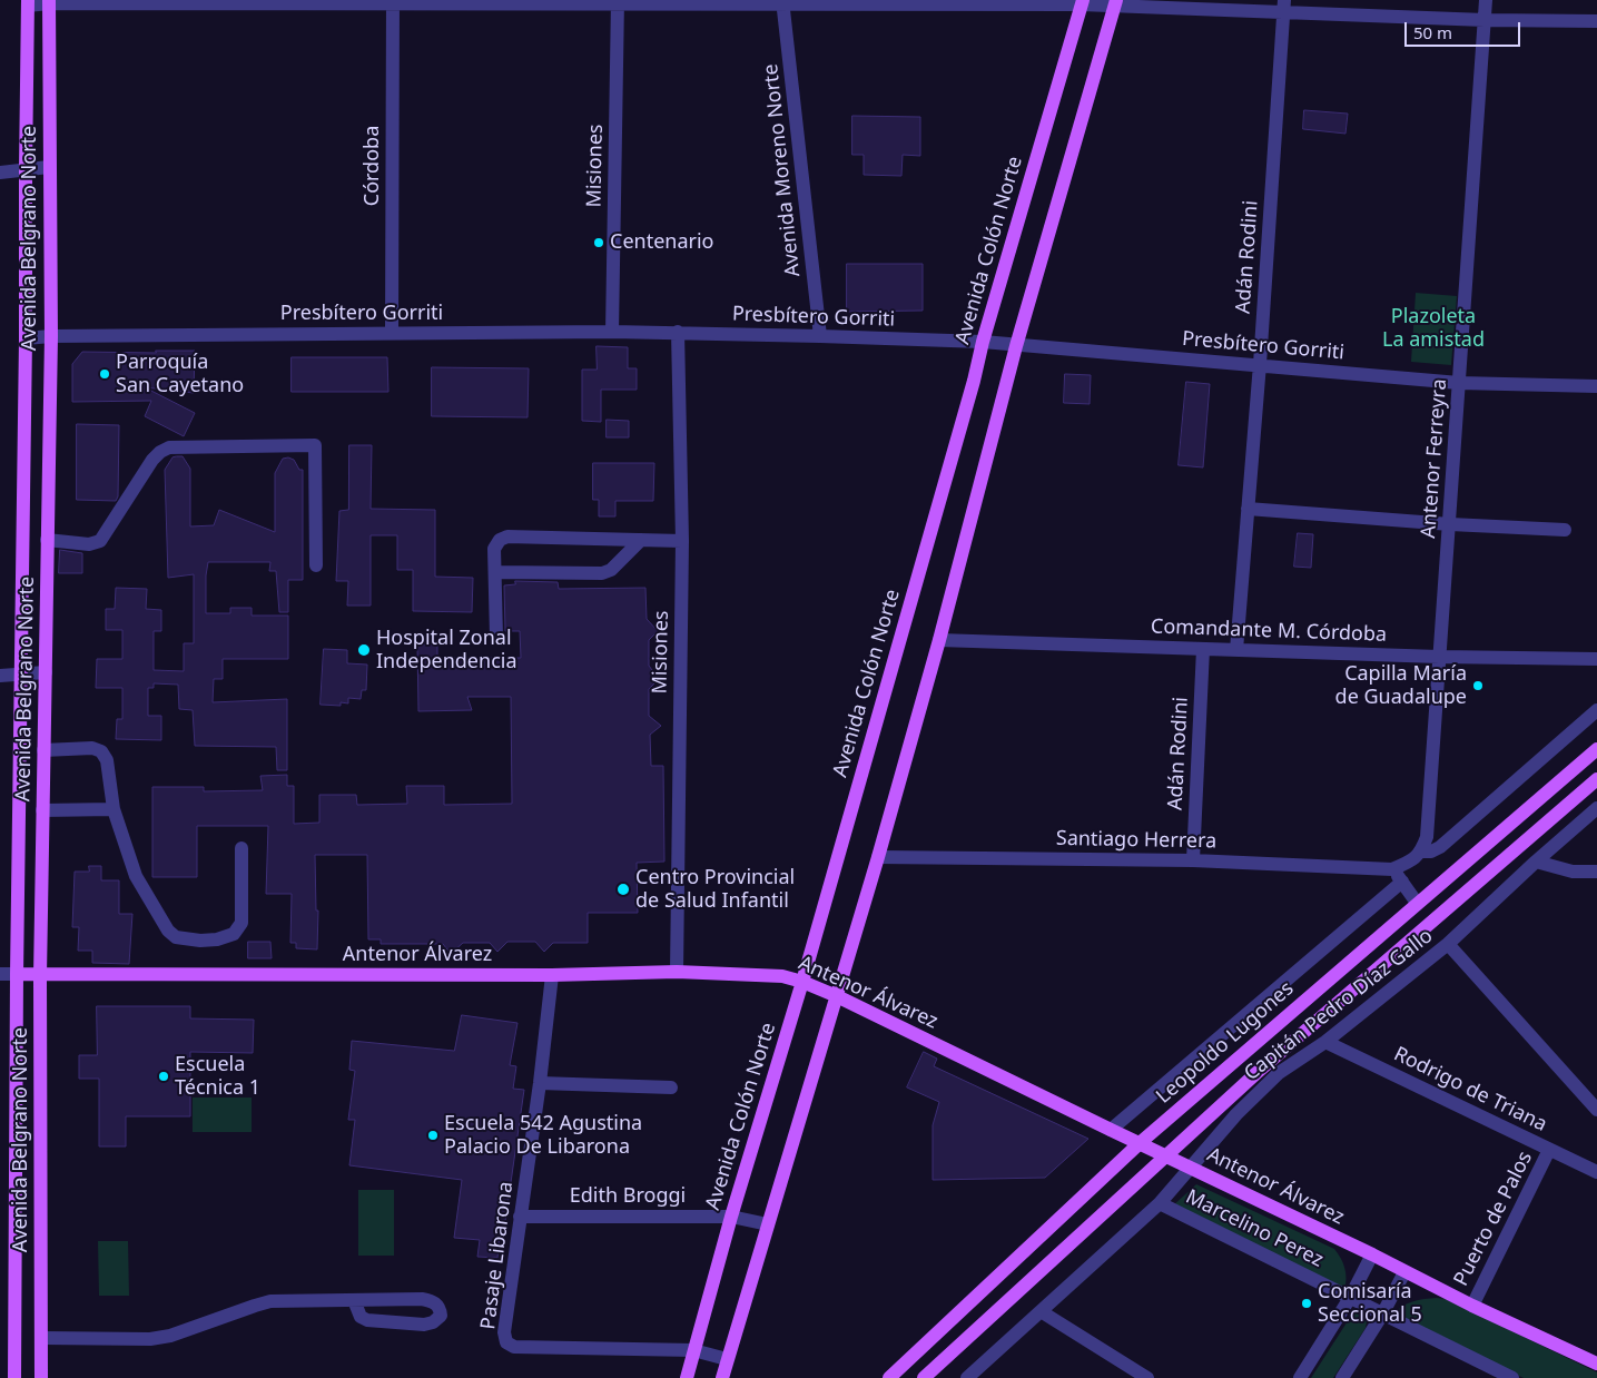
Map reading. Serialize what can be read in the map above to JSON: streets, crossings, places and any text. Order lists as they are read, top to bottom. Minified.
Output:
{"streets":{"main road":["Avenida Belgrano Norte","Avenida Colón Norte","Antenor Álvarez","Leopoldo Lugones"],"street":["Córdoba","Misiones","Avenida Moreno Norte","Adán Rodini","Presbítero Gorriti","Antenor Ferreyra","Comandante M. Córdoba","Santiago Herrera","Capitán Pedro Díaz Gallo","Rodrigo de Triana","Edith Broggi","Puerto de Palos","Marcelino Perez","Pasaje Libarona"]},"crossings":[["Córdoba","Presbítero Gorriti"],["Misiones","Presbítero Gorriti"],["Misiones","Antenor Álvarez"],["Avenida Moreno Norte","Presbítero Gorriti"],["Avenida Belgrano Norte","Presbítero Gorriti"],["Avenida Belgrano Norte","Antenor Álvarez"],["Avenida Colón Norte","Presbítero Gorriti"],["Avenida Colón Norte","Antenor Álvarez"],["Avenida Colón Norte","Edith Broggi"],["Avenida Colón Norte","Pasaje Libarona"],["Adán Rodini","Presbítero Gorriti"],["Adán Rodini","Comandante M. Córdoba"],["Adán Rodini","Santiago Herrera"],["Presbítero Gorriti","Antenor Ferreyra"],["Antenor Ferreyra","Comandante M. Córdoba"],["Antenor Álvarez","Capitán Pedro Díaz Gallo"],["Antenor Álvarez","Leopoldo Lugones"],["Antenor Álvarez","Puerto de Palos"],["Antenor Álvarez","Pasaje Libarona"],["Capitán Pedro Díaz Gallo","Rodrigo de Triana"],["Capitán Pedro Díaz Gallo","Marcelino Perez"],["Rodrigo de Triana","Puerto de Palos"],["Edith Broggi","Pasaje Libarona"]],"parks":["Plazoleta La amistad"],"places":["Centenario","Parroquía San Cayetano","Hospital Zonal Independencia","Capilla María de Guadalupe","Centro Provincial de Salud Infantil","Escuela Técnica 1","Escuela 542 Agustina Palacio De Libarona","Comisaría Seccional 5"],"scale_bar":"50 m"}
